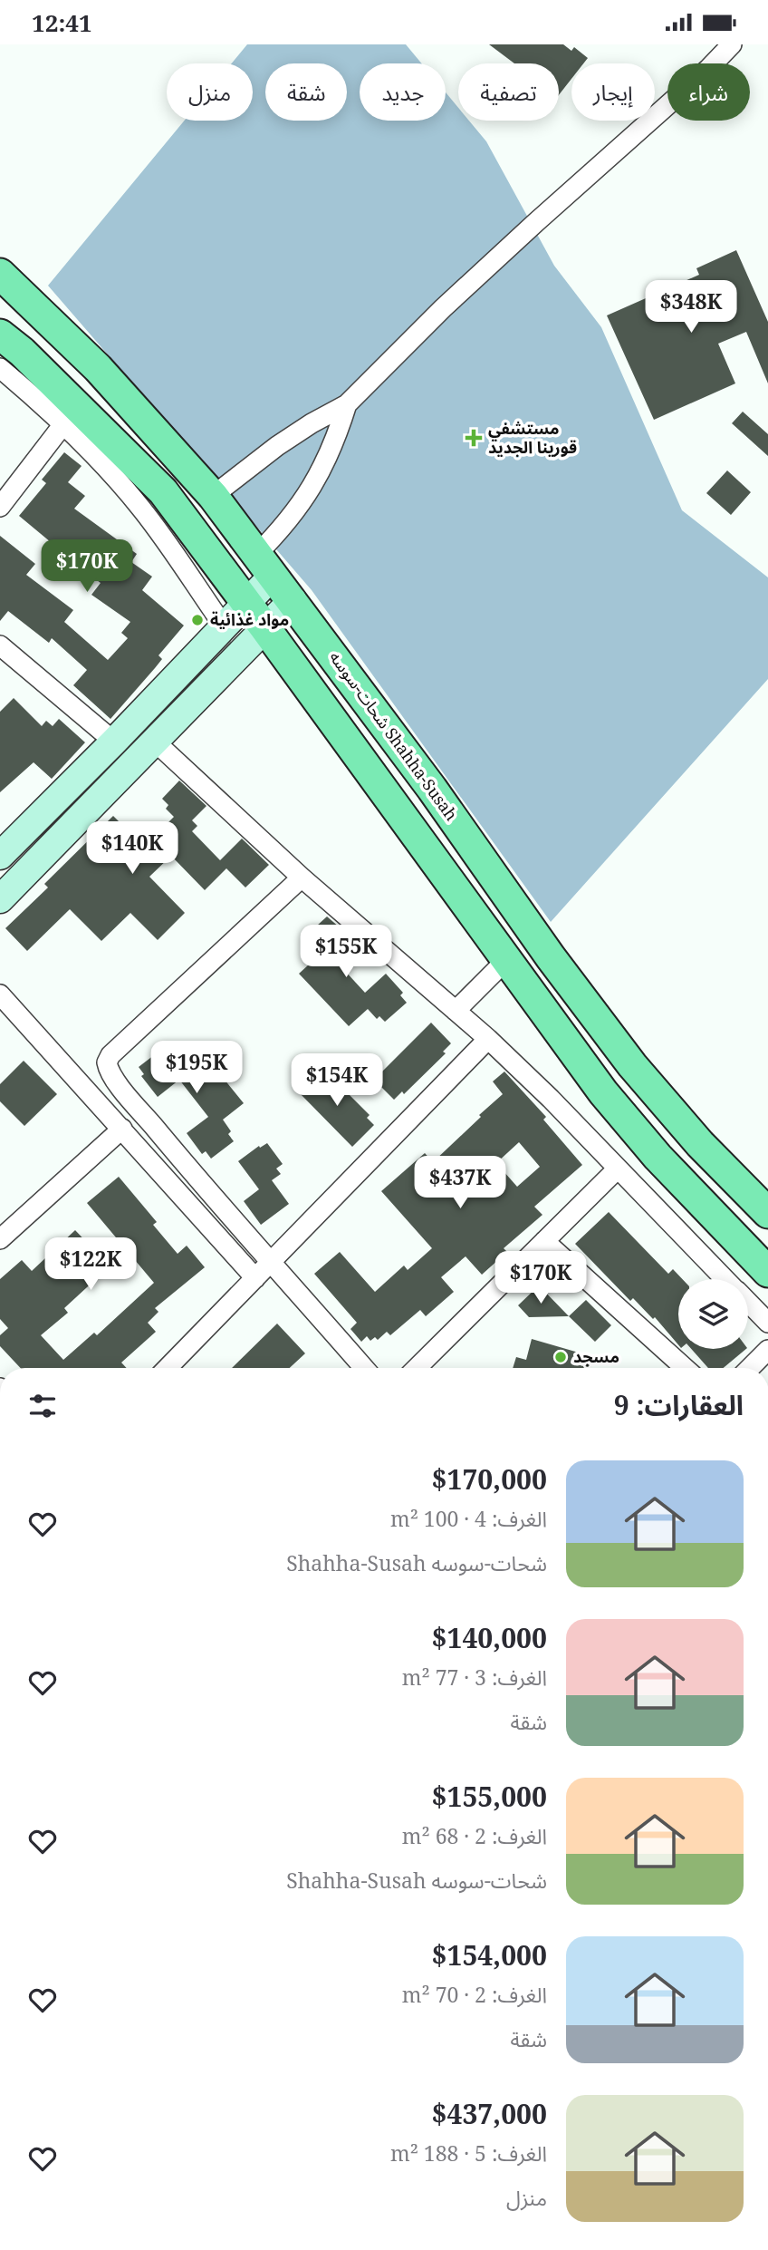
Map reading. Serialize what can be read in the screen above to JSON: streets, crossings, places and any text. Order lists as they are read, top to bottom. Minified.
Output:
{"streets":{"main road":["شحات-سوسه Shahha-Susah"]},"places":{"health":["مستشفي قورينا الجديد"],"other":["مواد غذائية","مسجد"]},"page":{"status":"12:41","chip":["شراء","إيجار","تصفية","جديد","شقة","منزل"],"price":["$348K","$170K","$140K","$155K","$195K","$154K","$437K","$122K","$170K"],"heading":"العقارات: 9","list":[{"name":"$170,000","note":"الغرف: 4 · 100 m² · شحات-سوسه Shahha-Susah"},{"name":"$140,000","note":"الغرف: 3 · 77 m² · شقة"},{"name":"$155,000","note":"الغرف: 2 · 68 m² · شحات-سوسه Shahha-Susah"},{"name":"$154,000","note":"الغرف: 2 · 70 m² · شقة"},{"name":"$437,000","note":"الغرف: 5 · 188 m² · منزل"}]}}
